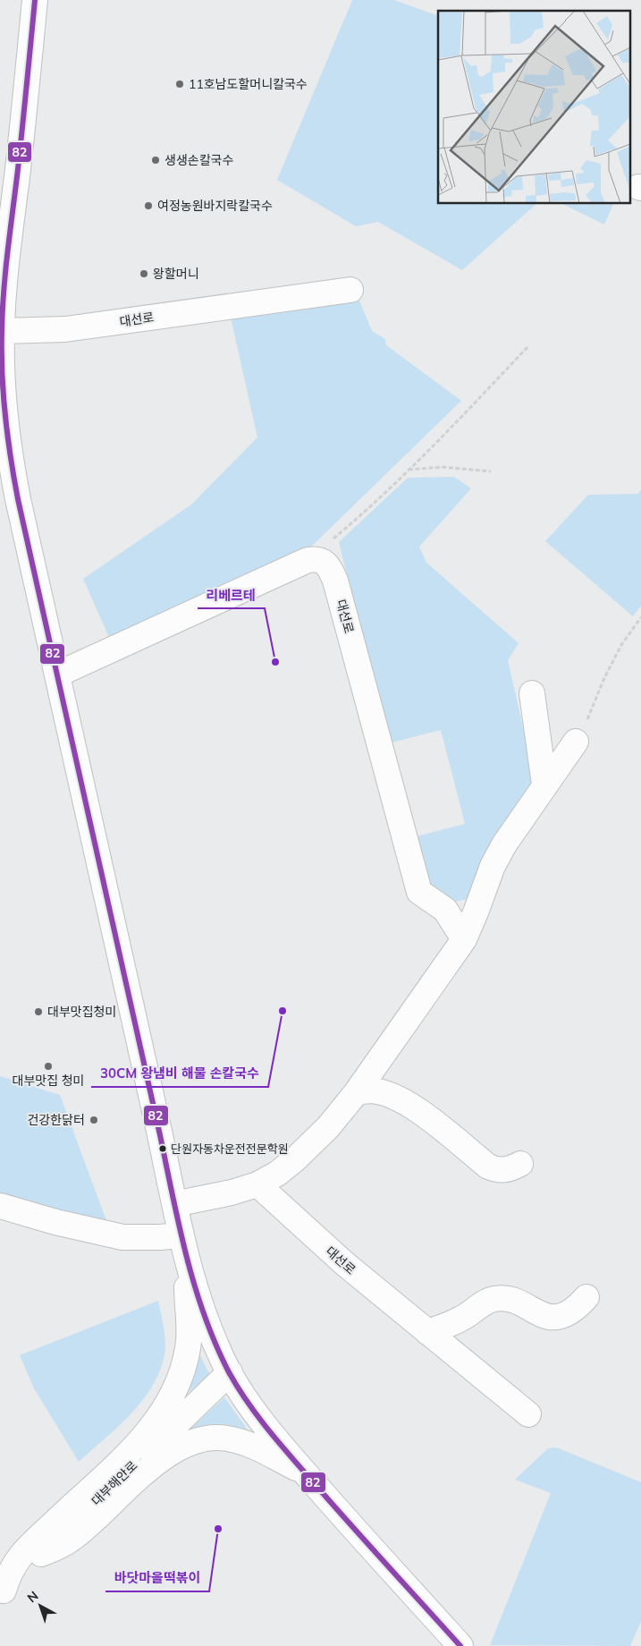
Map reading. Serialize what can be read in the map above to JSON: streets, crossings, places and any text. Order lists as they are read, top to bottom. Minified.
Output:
{"streets":{"street":["대선로","대부해안로"]},"places":["11호남도할머니칼국수","생생손칼국수","여정농원바지락칼국수","왕할머니","리베르테","30CM 왕냄비 해물 손칼국수","대부맛집청미","대부맛집 청미","건강한닭터","단원자동차운전전문학원","바닷마을떡볶이"],"lines":["transit line 82"],"north":"top left"}
